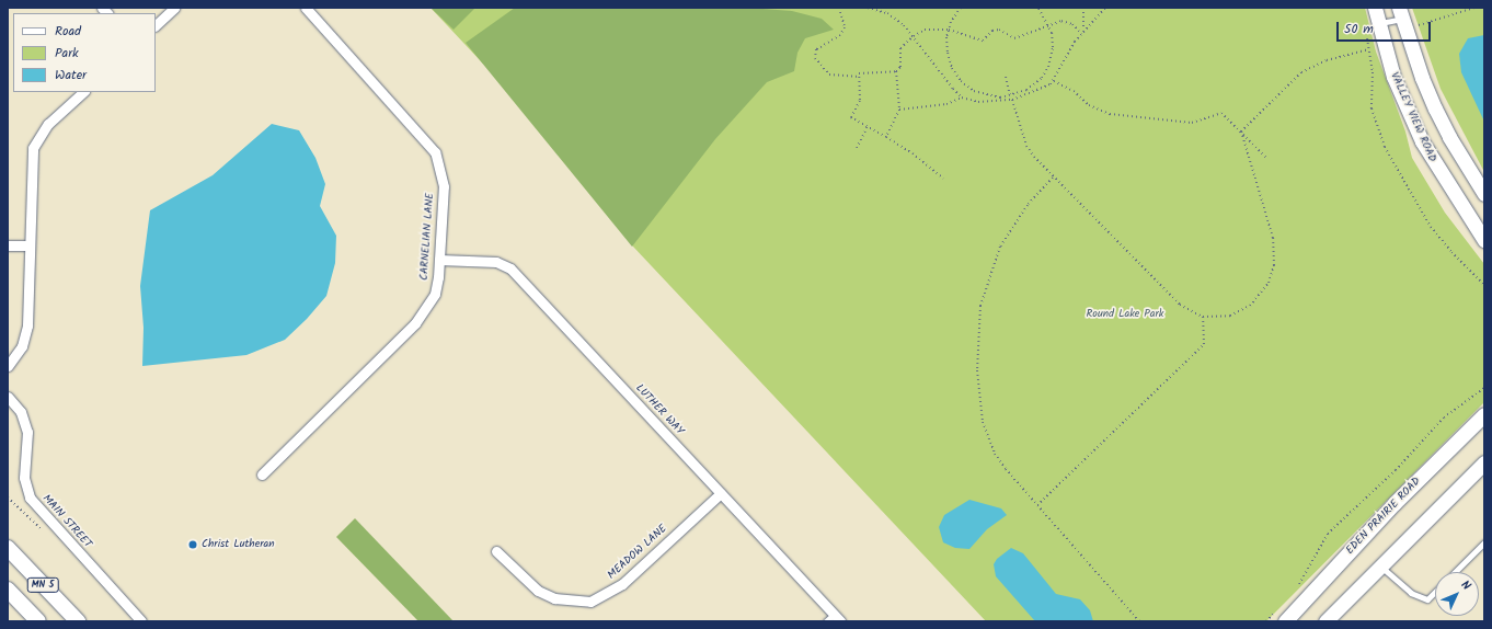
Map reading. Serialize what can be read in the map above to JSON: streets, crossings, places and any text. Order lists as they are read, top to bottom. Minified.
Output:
{"streets":{"main road":["VALLEY VIEW ROAD","EDEN PRAIRIE ROAD","MN 5"],"street":["CARNELIAN LANE","LUTHER WAY","MAIN STREET","MEADOW LANE"]},"crossings":[["CARNELIAN LANE","LUTHER WAY"],["LUTHER WAY","MEADOW LANE"]],"parks":["Round Lake Park"],"places":["Christ Lutheran"],"legend":["Road","Park","Water"],"scale_bar":"50 m","north":"top right"}
